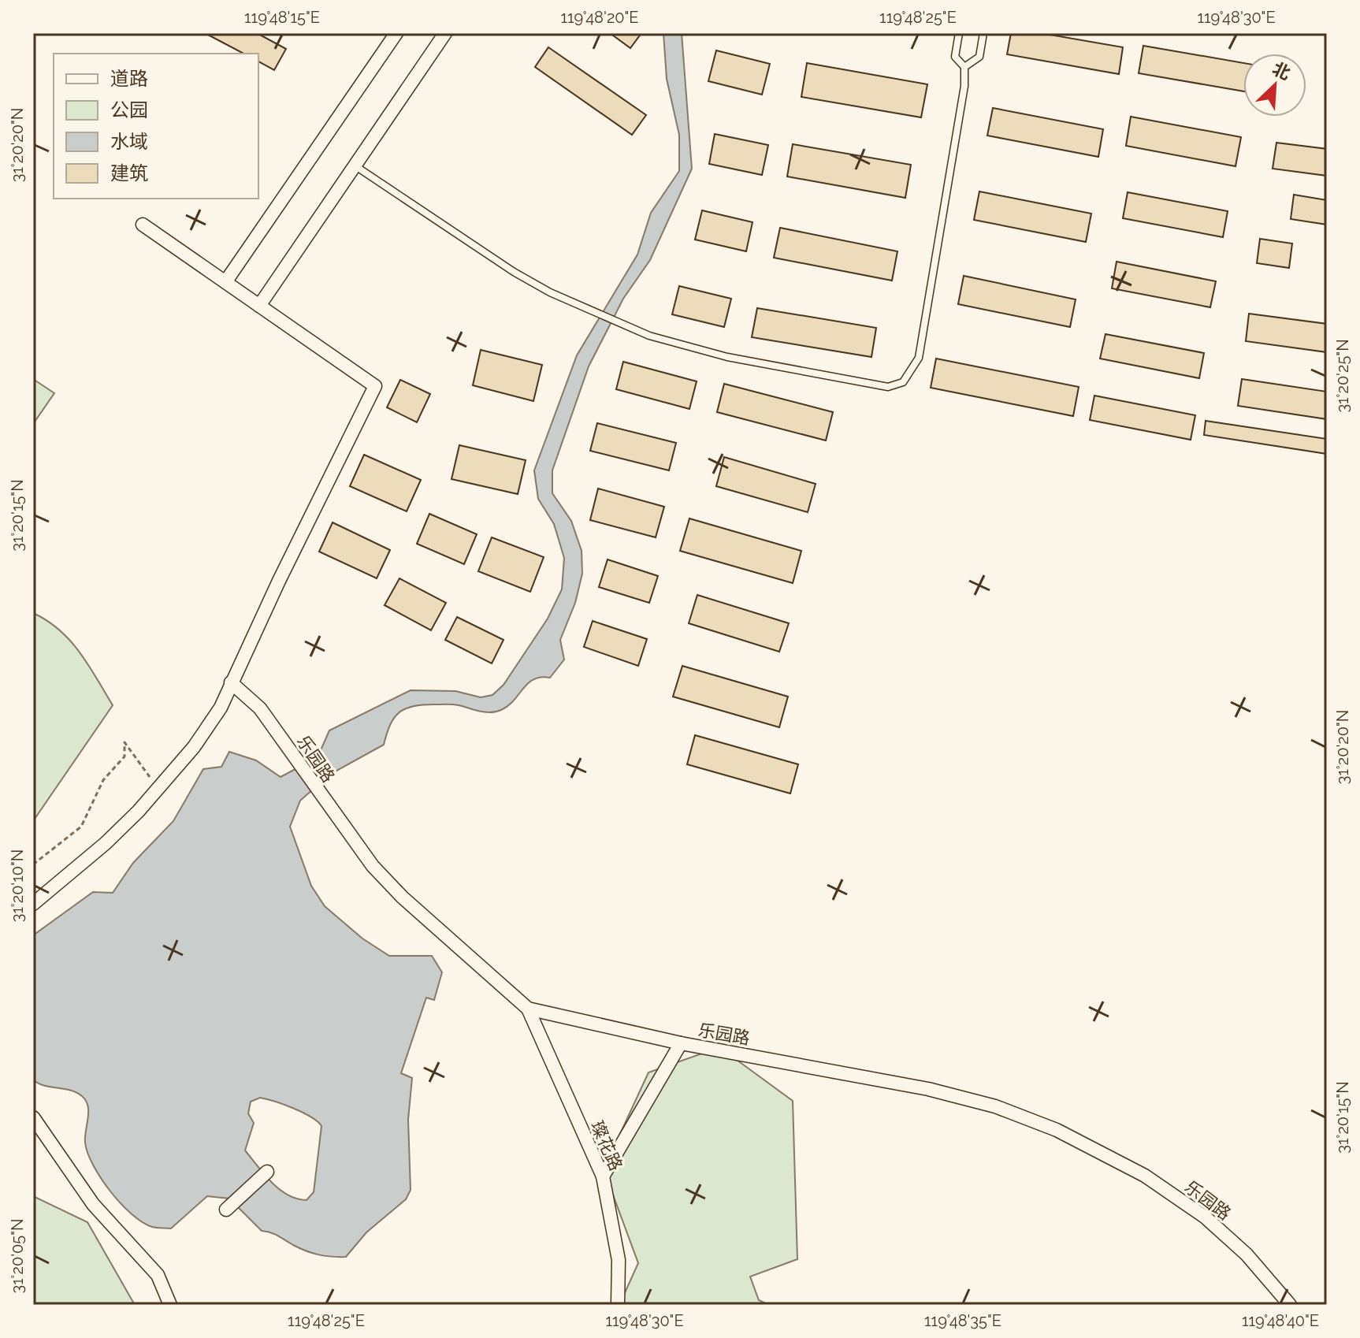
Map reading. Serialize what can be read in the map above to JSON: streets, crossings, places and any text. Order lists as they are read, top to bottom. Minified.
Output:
{"streets":{"street":["乐园路","璨花路"]},"crossings":[["乐园路","璨花路"]],"legend":["道路","公园","水域","建筑"],"north":"top right","coordinates":["119°48'15\"E","119°48'20\"E","119°48'25\"E","119°48'30\"E","31°20'20\"N","31°20'25\"N","31°20'15\"N","31°20'10\"N","31°20'05\"N","119°48'35\"E","119°48'40\"E"]}
